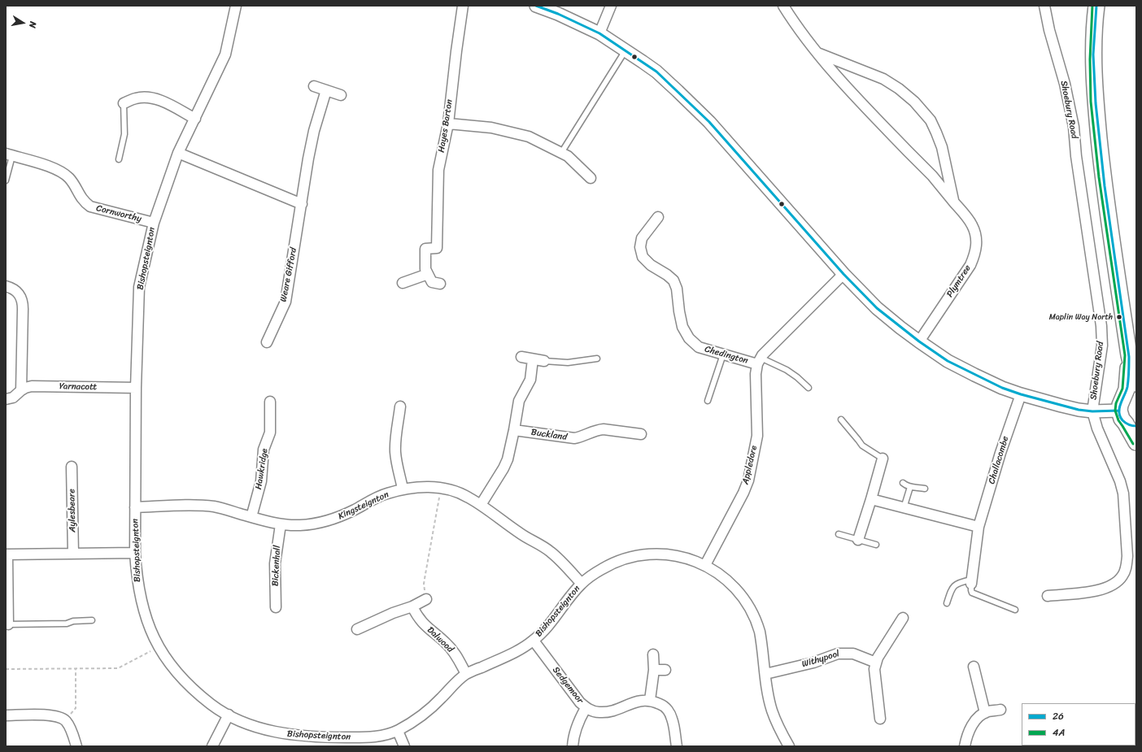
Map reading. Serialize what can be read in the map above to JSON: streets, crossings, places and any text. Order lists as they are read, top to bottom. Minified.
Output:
{"streets":{"street":["Shoebury Road","Hayes Barton","Cornworthy","Bishopsteignton","Weare Gifford","Plymtree","Chedington","Yarnacott","Buckland","Challacombe","Appledore","Hawkridge","Kingsteignton","Aylesbeare","Bickenhall","Dalwood","Withypool","Sedgemoor"]},"crossings":[["Cornworthy","Bishopsteignton"],["Bishopsteignton","Yarnacott"],["Bishopsteignton","Appledore"],["Bishopsteignton","Kingsteignton"],["Bishopsteignton","Dalwood"],["Bishopsteignton","Withypool"],["Bishopsteignton","Sedgemoor"],["Chedington","Appledore"],["Hawkridge","Kingsteignton"],["Kingsteignton","Bickenhall"]],"places":["Maplin Way North"],"lines":["transit line 26","transit line 4A"],"legend":["26","4A"],"north":"right"}
